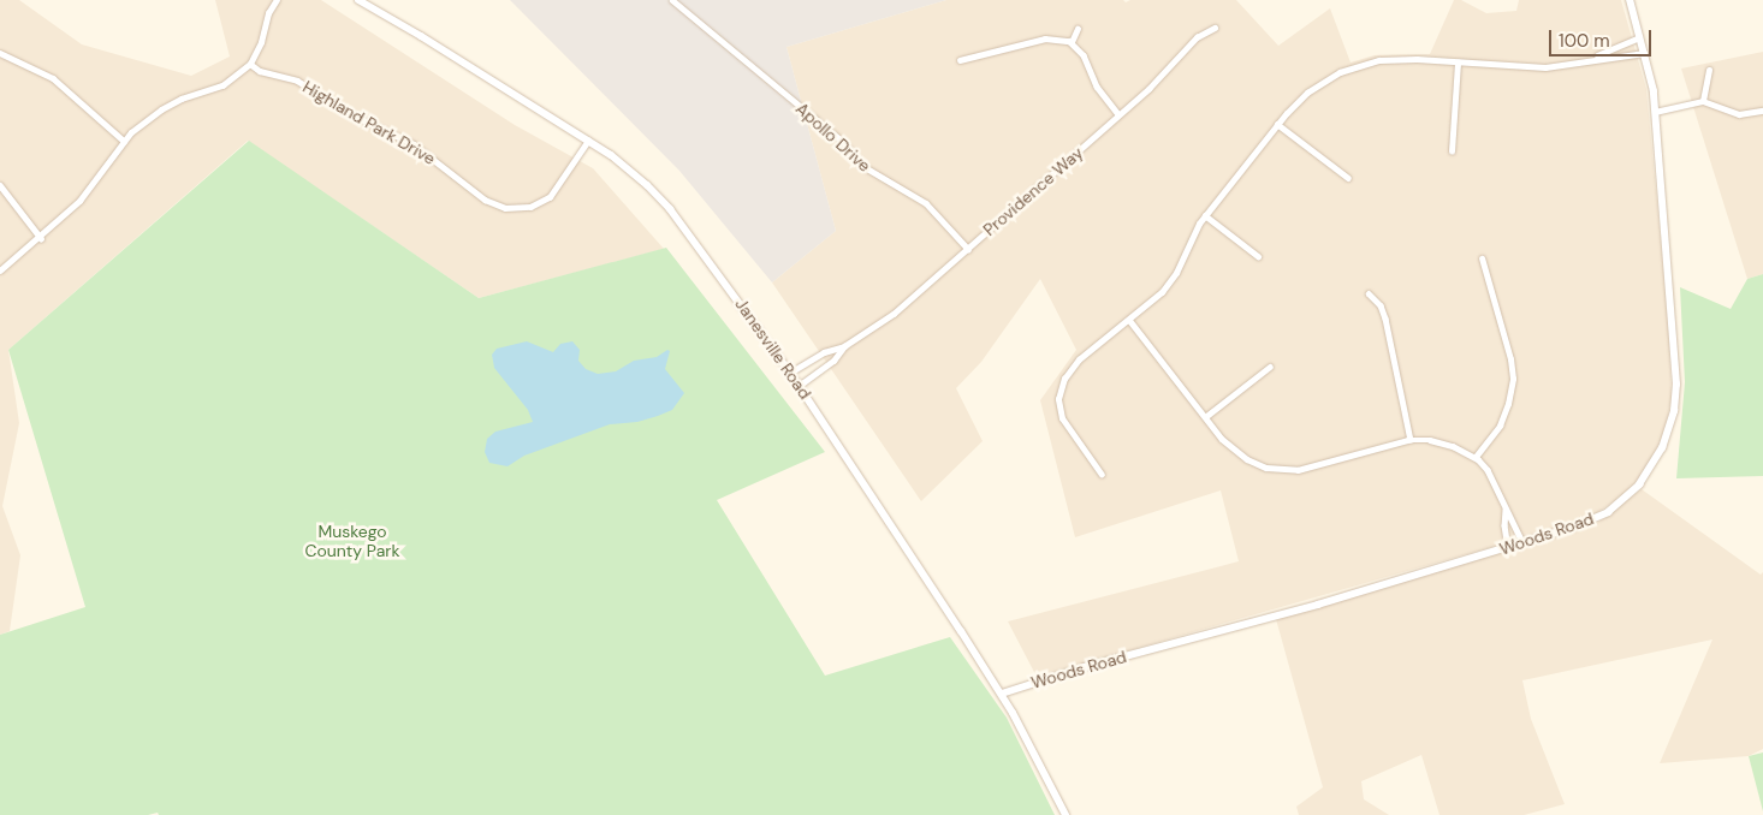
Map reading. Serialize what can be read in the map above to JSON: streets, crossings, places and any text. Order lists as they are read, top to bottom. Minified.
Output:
{"streets":{"main road":["Janesville Road"],"street":["Highland Park Drive","Apollo Drive","Providence Way","Woods Road"]},"crossings":[["Highland Park Drive","Janesville Road"],["Apollo Drive","Providence Way"],["Providence Way","Janesville Road"],["Janesville Road","Woods Road"]],"parks":["Muskego County Park"],"scale_bar":"100 m"}
